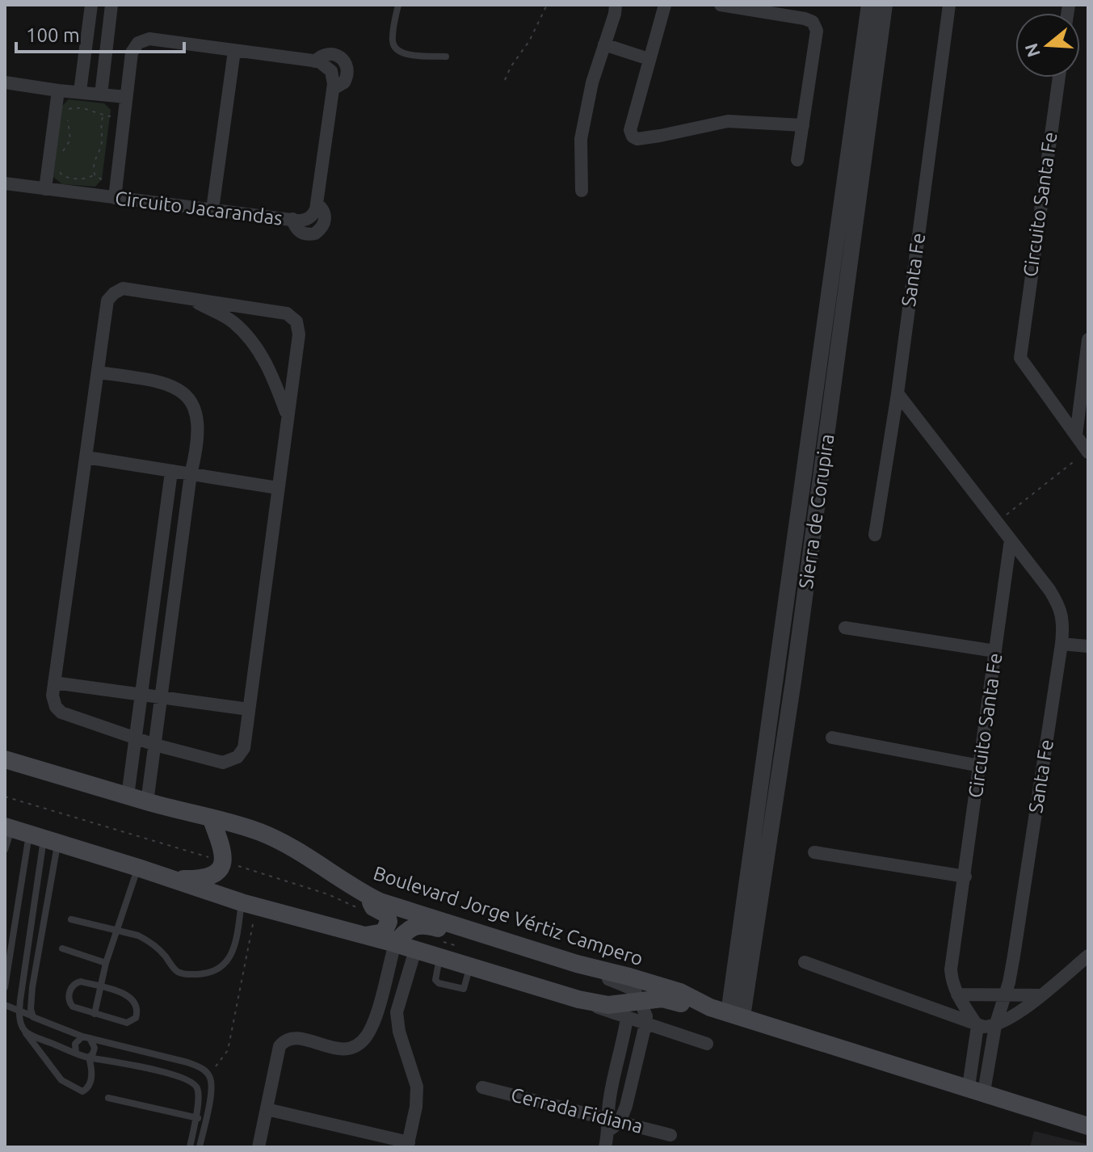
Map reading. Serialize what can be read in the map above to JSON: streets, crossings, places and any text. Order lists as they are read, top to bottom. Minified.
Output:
{"streets":{"main road":["Boulevard Jorge Vértiz Campero"],"street":["Circuito Santa Fe","Circuito Jacarandas","Santa Fe","Sierra de Corupira","Cerrada Fidiana"]},"crossings":[["Circuito Santa Fe","Santa Fe"],["Sierra de Corupira","Boulevard Jorge Vértiz Campero"]],"scale_bar":"100 m","north":"left"}
